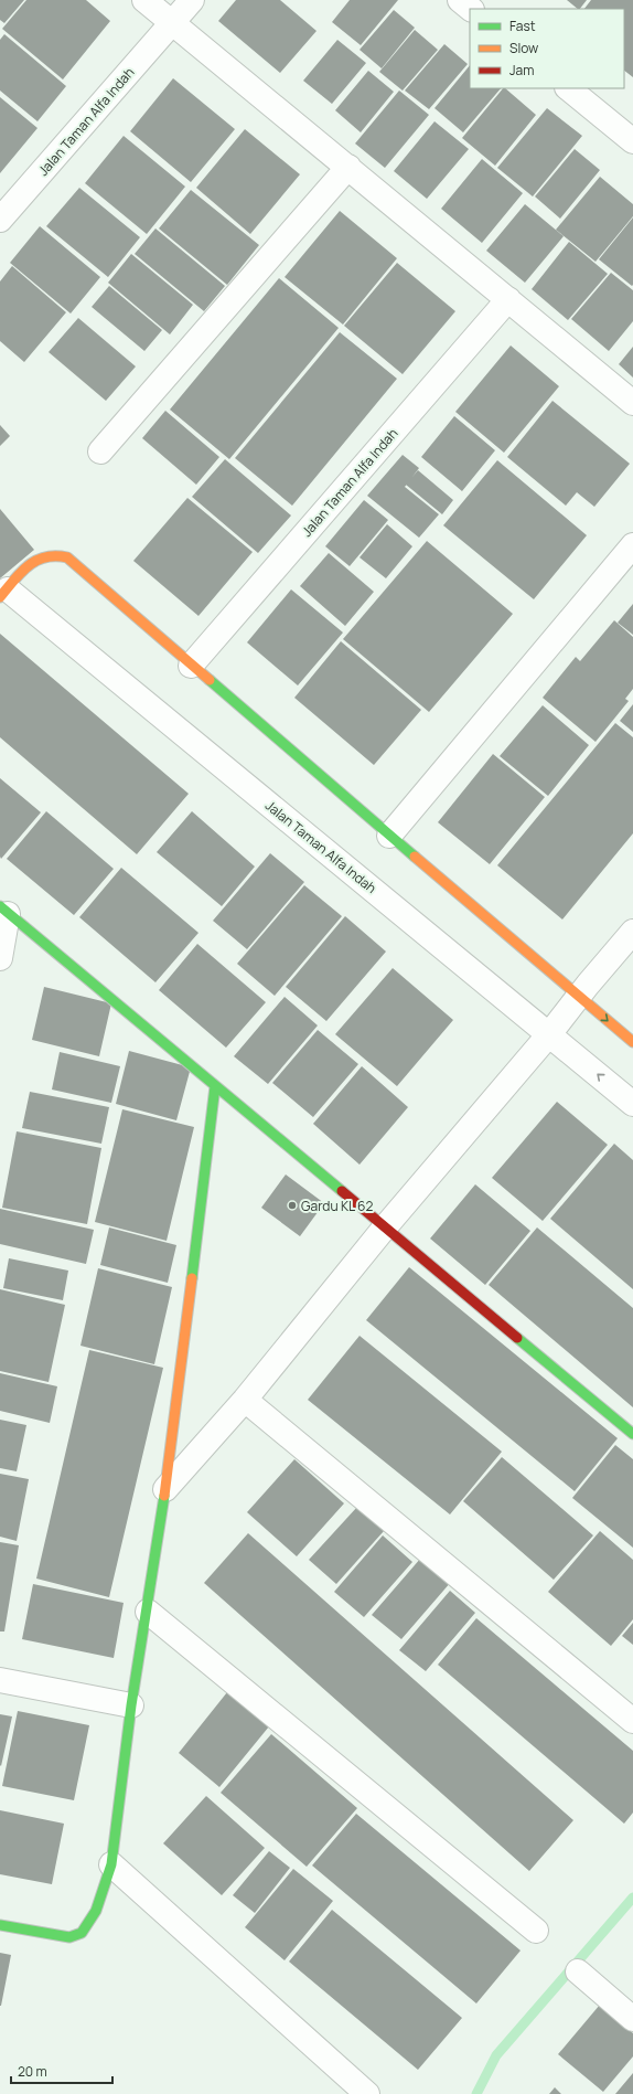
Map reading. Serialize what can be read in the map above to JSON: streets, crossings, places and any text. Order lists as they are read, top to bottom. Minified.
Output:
{"streets":{"street":["Jalan Taman Alfa Indah"]},"places":["Gardu KL 62"],"legend":["Fast","Slow","Jam"],"scale_bar":"20 m"}
